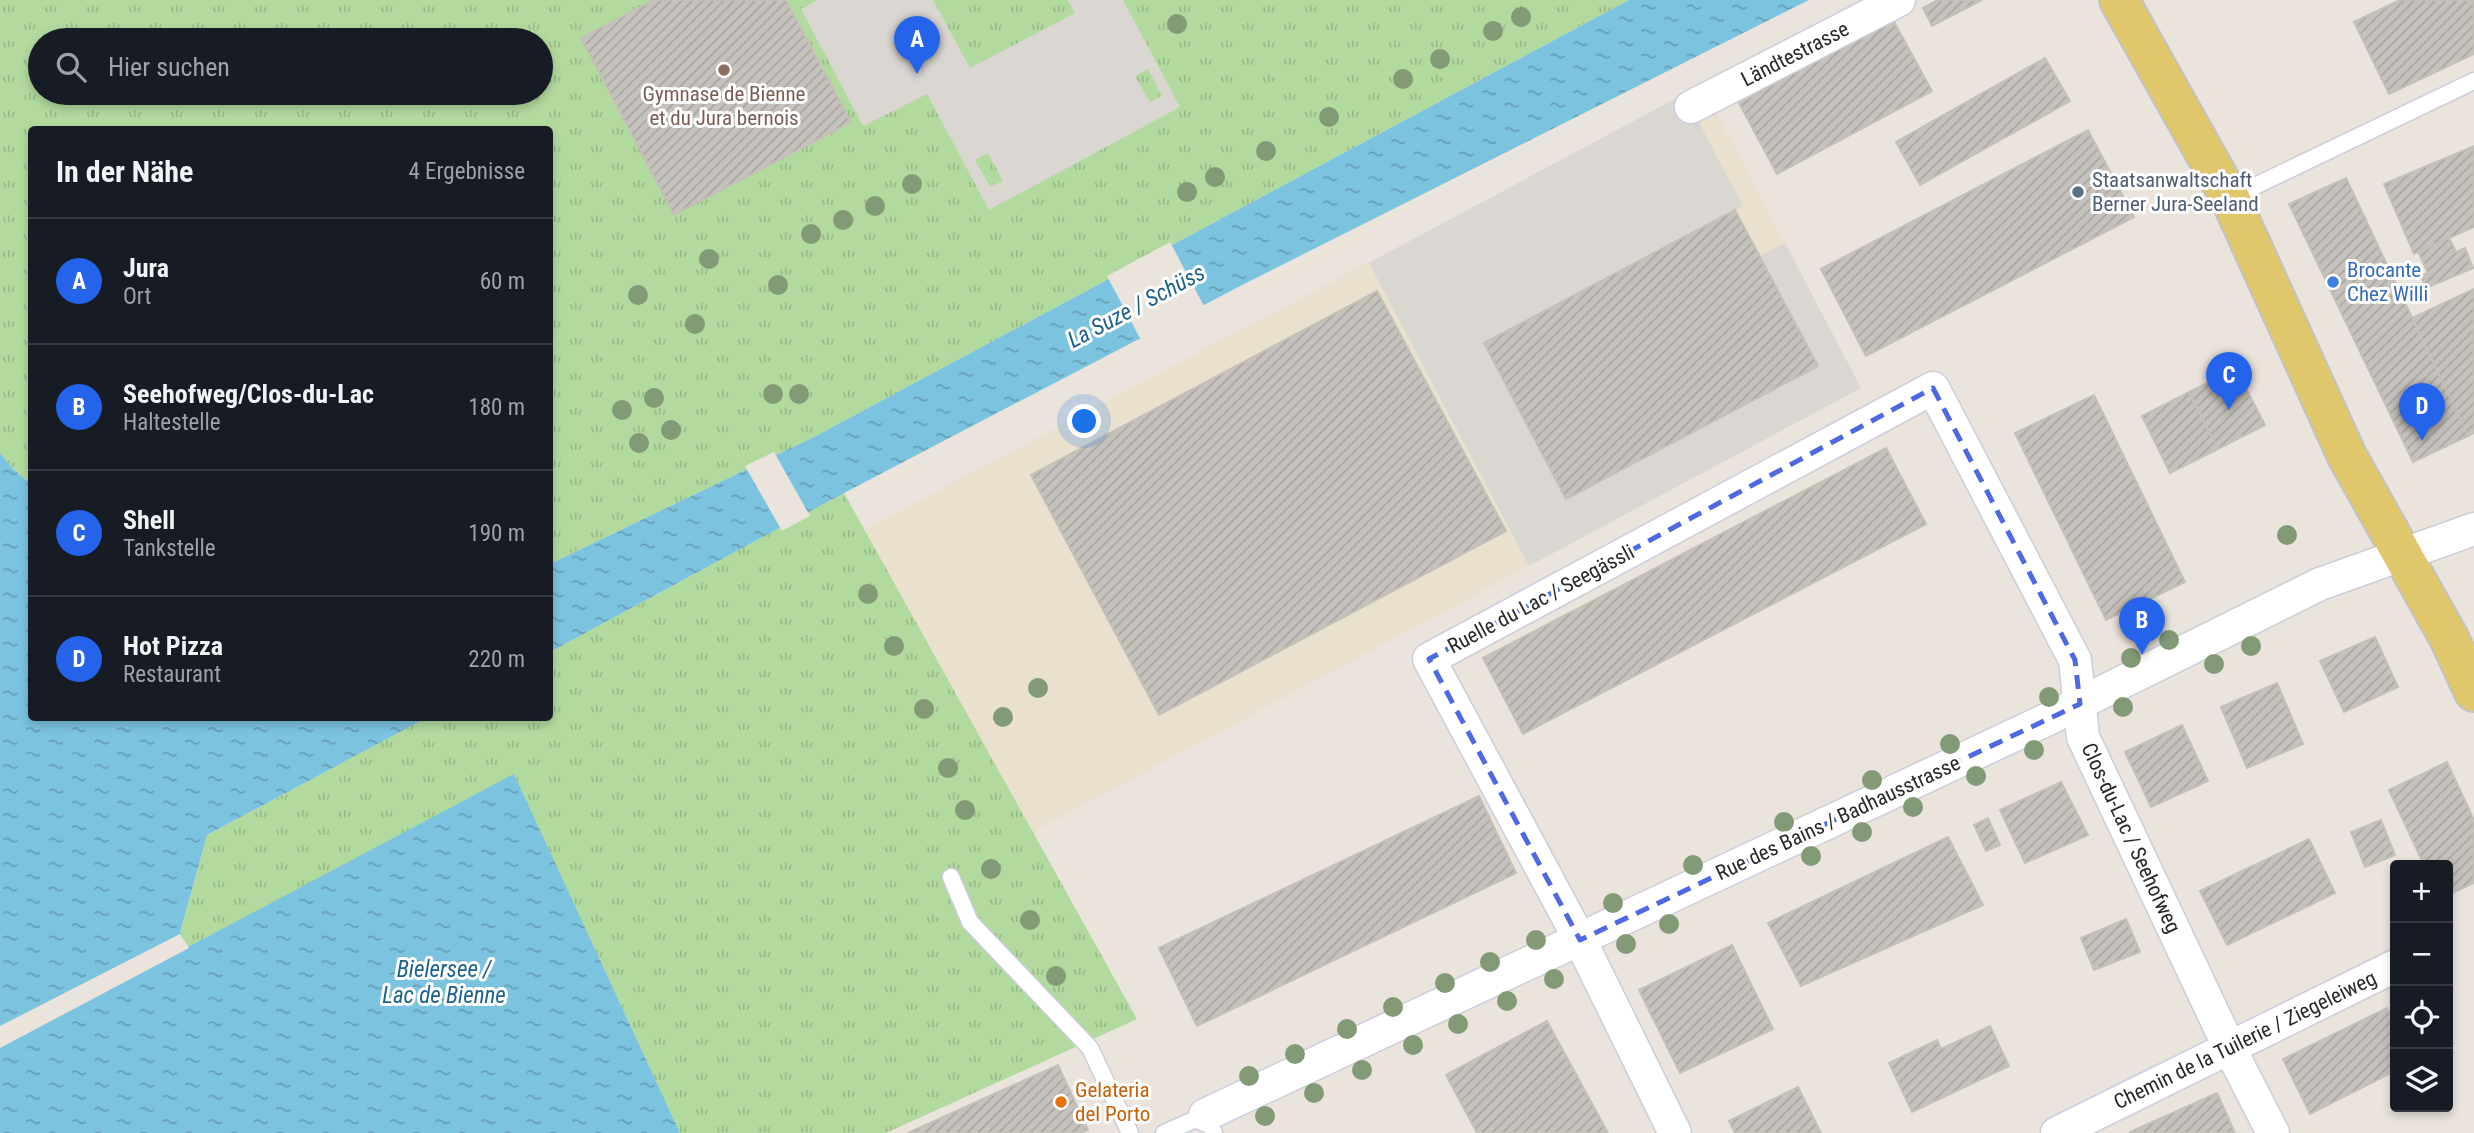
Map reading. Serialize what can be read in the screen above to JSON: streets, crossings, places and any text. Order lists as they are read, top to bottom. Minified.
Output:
{"streets":{"street":["Ländtestrasse","Ruelle du Lac / Seegässli","Rue des Bains / Badhausstrasse","Clos-du-Lac / Seehofweg","Chemin de la Tuilerie / Ziegeleiweg"]},"crossings":[["Ruelle du Lac / Seegässli","Rue des Bains / Badhausstrasse"],["Ruelle du Lac / Seegässli","Clos-du-Lac / Seehofweg"],["Rue des Bains / Badhausstrasse","Clos-du-Lac / Seehofweg"],["Clos-du-Lac / Seehofweg","Chemin de la Tuilerie / Ziegeleiweg"]],"water":["La Suze / Schüss","Bielersee / Lac de Bienne"],"places":["Gymnase de Bienne et du Jura bernois","Staatsanwaltschaft Berner Jura-Seeland","Brocante Chez Willi","Gelateria del Porto"],"page":{"pins":["A","C","D","B"],"search":"Hier suchen","heading":["In der Nähe","4 Ergebnisse"],"list":[{"mark":"A","name":"Jura","note":"Ort","value":"60 m"},{"mark":"B","name":"Seehofweg/Clos-du-Lac","note":"Haltestelle","value":"180 m"},{"mark":"C","name":"Shell","note":"Tankstelle","value":"190 m"},{"mark":"D","name":"Hot Pizza","note":"Restaurant","value":"220 m"}],"map_buttons":["+","−"]}}
